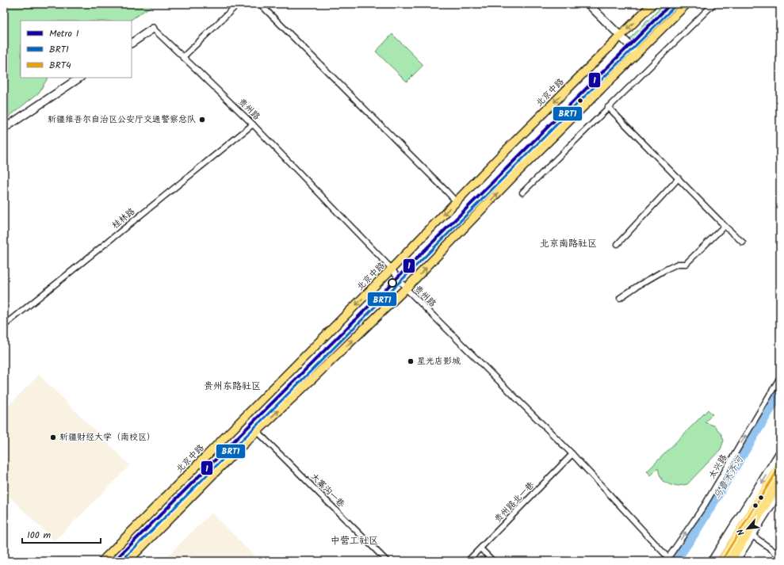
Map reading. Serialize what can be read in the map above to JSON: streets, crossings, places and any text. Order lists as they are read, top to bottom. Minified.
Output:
{"streets":{"main road":["北京中路"],"street":["贵州路","桂林路","太兴路","大寨沟一巷","贵州路北一巷"]},"crossings":[["北京中路","贵州路"],["贵州路","桂林路"],["贵州路","太兴路"],["贵州路","贵州路北一巷"]],"districts":["北京南路社区","贵州东路社区","中营工社区"],"water":["乌鲁木齐河"],"places":["新疆维吾尔自治区公安厅交通警察总队","星光店影城","新疆财经大学（南校区）"],"lines":["metro line 1","transit line BRT1","transit line BRT4"],"legend":["Metro 1","BRT1","BRT4"],"scale_bar":"100 m","north":"bottom left"}
